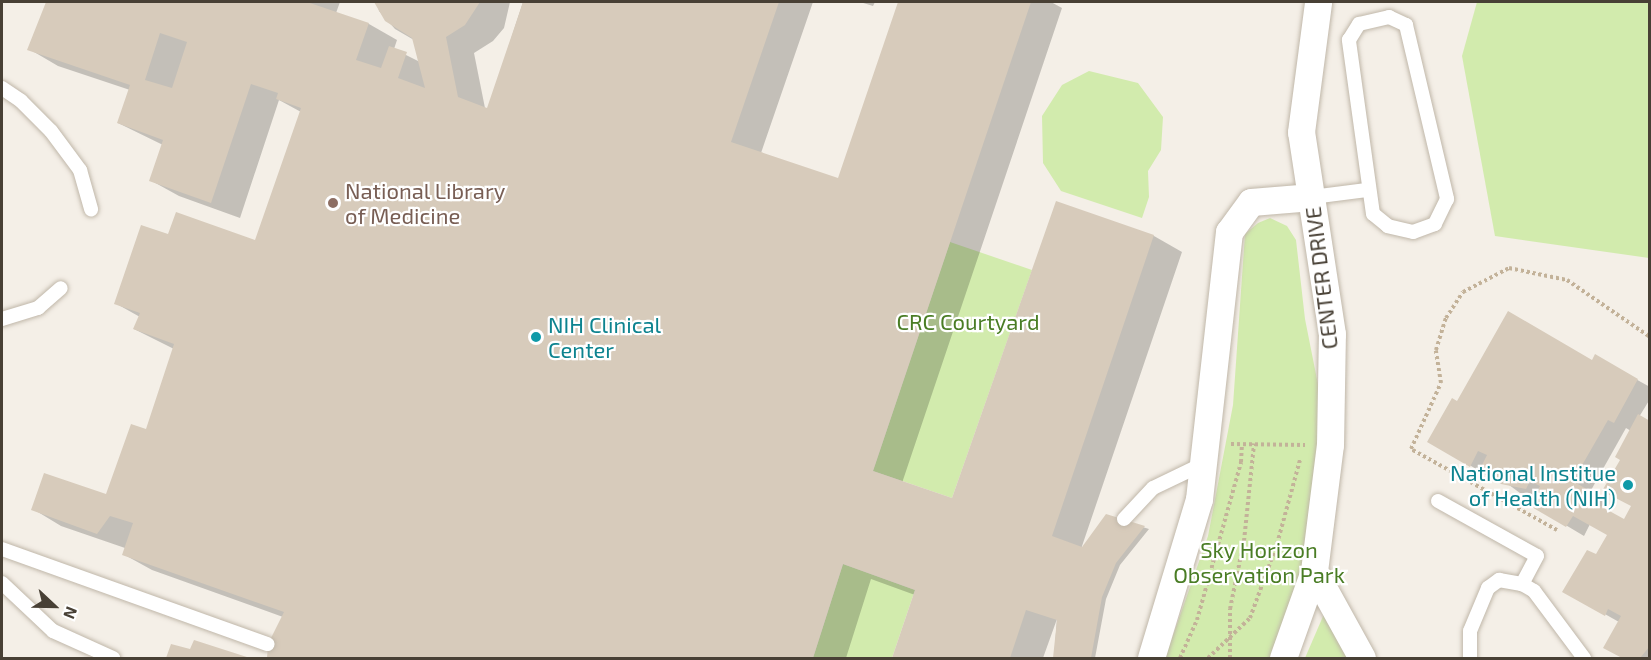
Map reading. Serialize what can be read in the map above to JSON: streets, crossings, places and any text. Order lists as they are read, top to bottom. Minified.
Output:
{"streets":{"street":["CENTER DRIVE"]},"parks":["CRC Courtyard","Sky Horizon Observation Park"],"places":["National Library of Medicine","NIH Clinical Center","National Institue of Health (NIH)"],"north":"right"}
